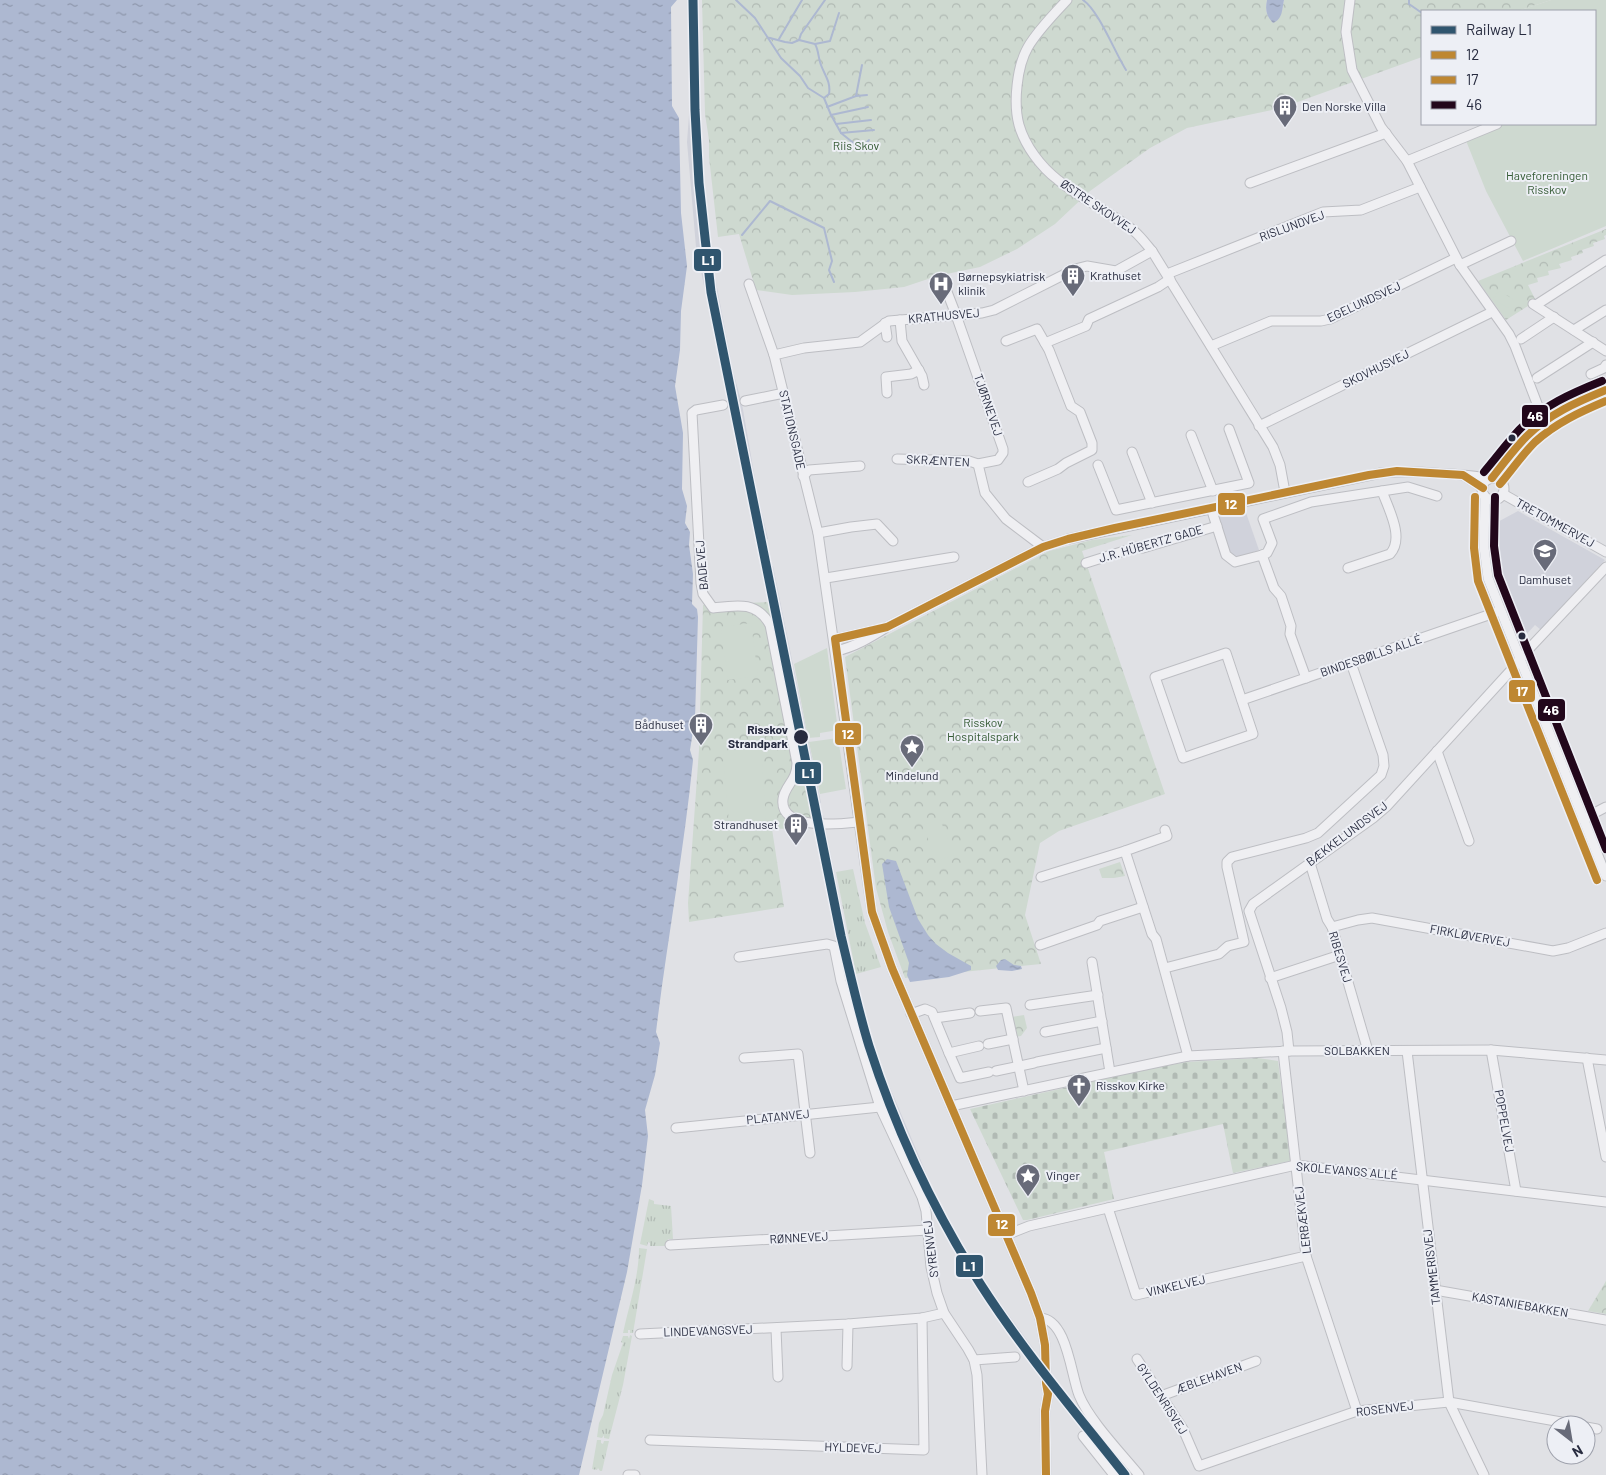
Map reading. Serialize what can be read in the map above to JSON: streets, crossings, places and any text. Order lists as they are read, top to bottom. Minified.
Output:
{"streets":{"street":["ØSTRE SKOVVEJ","RISLUNDVEJ","EGELUNDSVEJ","KRATHUSVEJ","SKOVHUSVEJ","TJØRNEVEJ","STATIONSGADE","SKRÆNTEN","TRETOMMERVEJ","J.R. HÜBERTZ' GADE","BADEVEJ","BINDESBØLLS ALLÉ","BÆKKELUNDSVEJ","FIRKLØVERVEJ","RIBESVEJ","SOLBAKKEN","PLATANVEJ","POPPELVEJ","SKOLEVANGS ALLÉ","LERBÆKVEJ","RØNNEVEJ","SYRENVEJ","TAMMERISVEJ","VINKELVEJ","KASTANIEBAKKEN","LINDEVANGSVEJ","ÆBLEHAVEN","GYLDENRISVEJ","ROSENVEJ","HYLDEVEJ"]},"crossings":[["ØSTRE SKOVVEJ","RISLUNDVEJ"],["ØSTRE SKOVVEJ","EGELUNDSVEJ"],["ØSTRE SKOVVEJ","KRATHUSVEJ"],["ØSTRE SKOVVEJ","SKOVHUSVEJ"],["KRATHUSVEJ","TJØRNEVEJ"],["KRATHUSVEJ","STATIONSGADE"],["TJØRNEVEJ","SKRÆNTEN"],["STATIONSGADE","BADEVEJ"],["STATIONSGADE","SOLBAKKEN"],["STATIONSGADE","SKOLEVANGS ALLÉ"],["BÆKKELUNDSVEJ","RIBESVEJ"],["BÆKKELUNDSVEJ","LERBÆKVEJ"],["FIRKLØVERVEJ","RIBESVEJ"],["RIBESVEJ","SOLBAKKEN"],["SOLBAKKEN","POPPELVEJ"],["SOLBAKKEN","LERBÆKVEJ"],["SOLBAKKEN","TAMMERISVEJ"],["PLATANVEJ","SYRENVEJ"],["POPPELVEJ","SKOLEVANGS ALLÉ"],["SKOLEVANGS ALLÉ","LERBÆKVEJ"],["SKOLEVANGS ALLÉ","TAMMERISVEJ"],["SKOLEVANGS ALLÉ","VINKELVEJ"],["LERBÆKVEJ","VINKELVEJ"],["LERBÆKVEJ","ROSENVEJ"],["RØNNEVEJ","SYRENVEJ"],["SYRENVEJ","LINDEVANGSVEJ"],["TAMMERISVEJ","KASTANIEBAKKEN"],["TAMMERISVEJ","ROSENVEJ"],["LINDEVANGSVEJ","HYLDEVEJ"],["ÆBLEHAVEN","GYLDENRISVEJ"],["GYLDENRISVEJ","ROSENVEJ"]],"parks":["Riis Skov","Haveforeningen Risskov","Risskov Hospitalspark"],"places":{"building":["Den Norske Villa","Krathuset","Bådhuset","Strandhuset"],"hospital":["Børnepsykiatrisk klinik"],"school or university":["Damhuset"],"other":["Risskov Strandpark"],"place":["Mindelund","Vinger"],"church":["Risskov Kirke"]},"lines":["rail line L1","transit line 46","transit line 12","transit line 17"],"legend":["Railway L1","12","17","46"],"north":"bottom right"}
